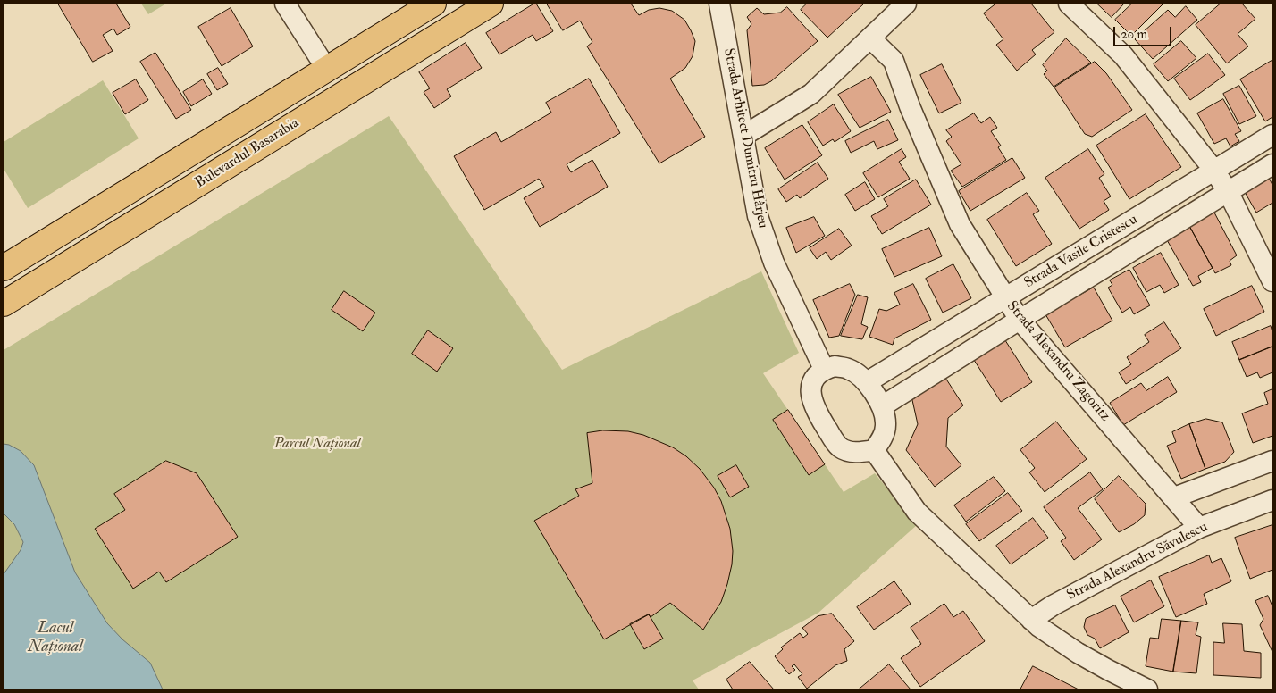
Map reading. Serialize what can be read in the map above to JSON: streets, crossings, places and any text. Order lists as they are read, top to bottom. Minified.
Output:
{"streets":{"main road":["Bulevardul Basarabia"],"street":["Strada Arhitect Dumitru Hârjeu","Strada Vasile Cristescu","Strada Alexandru Zagoritz","Strada Alexandru Săvulescu"]},"crossings":[["Strada Arhitect Dumitru Hârjeu","Strada Vasile Cristescu"],["Strada Vasile Cristescu","Strada Alexandru Zagoritz"],["Strada Alexandru Zagoritz","Strada Alexandru Săvulescu"]],"water":["Lacul Național"],"parks":["Parcul Național"],"scale_bar":"20 m"}
